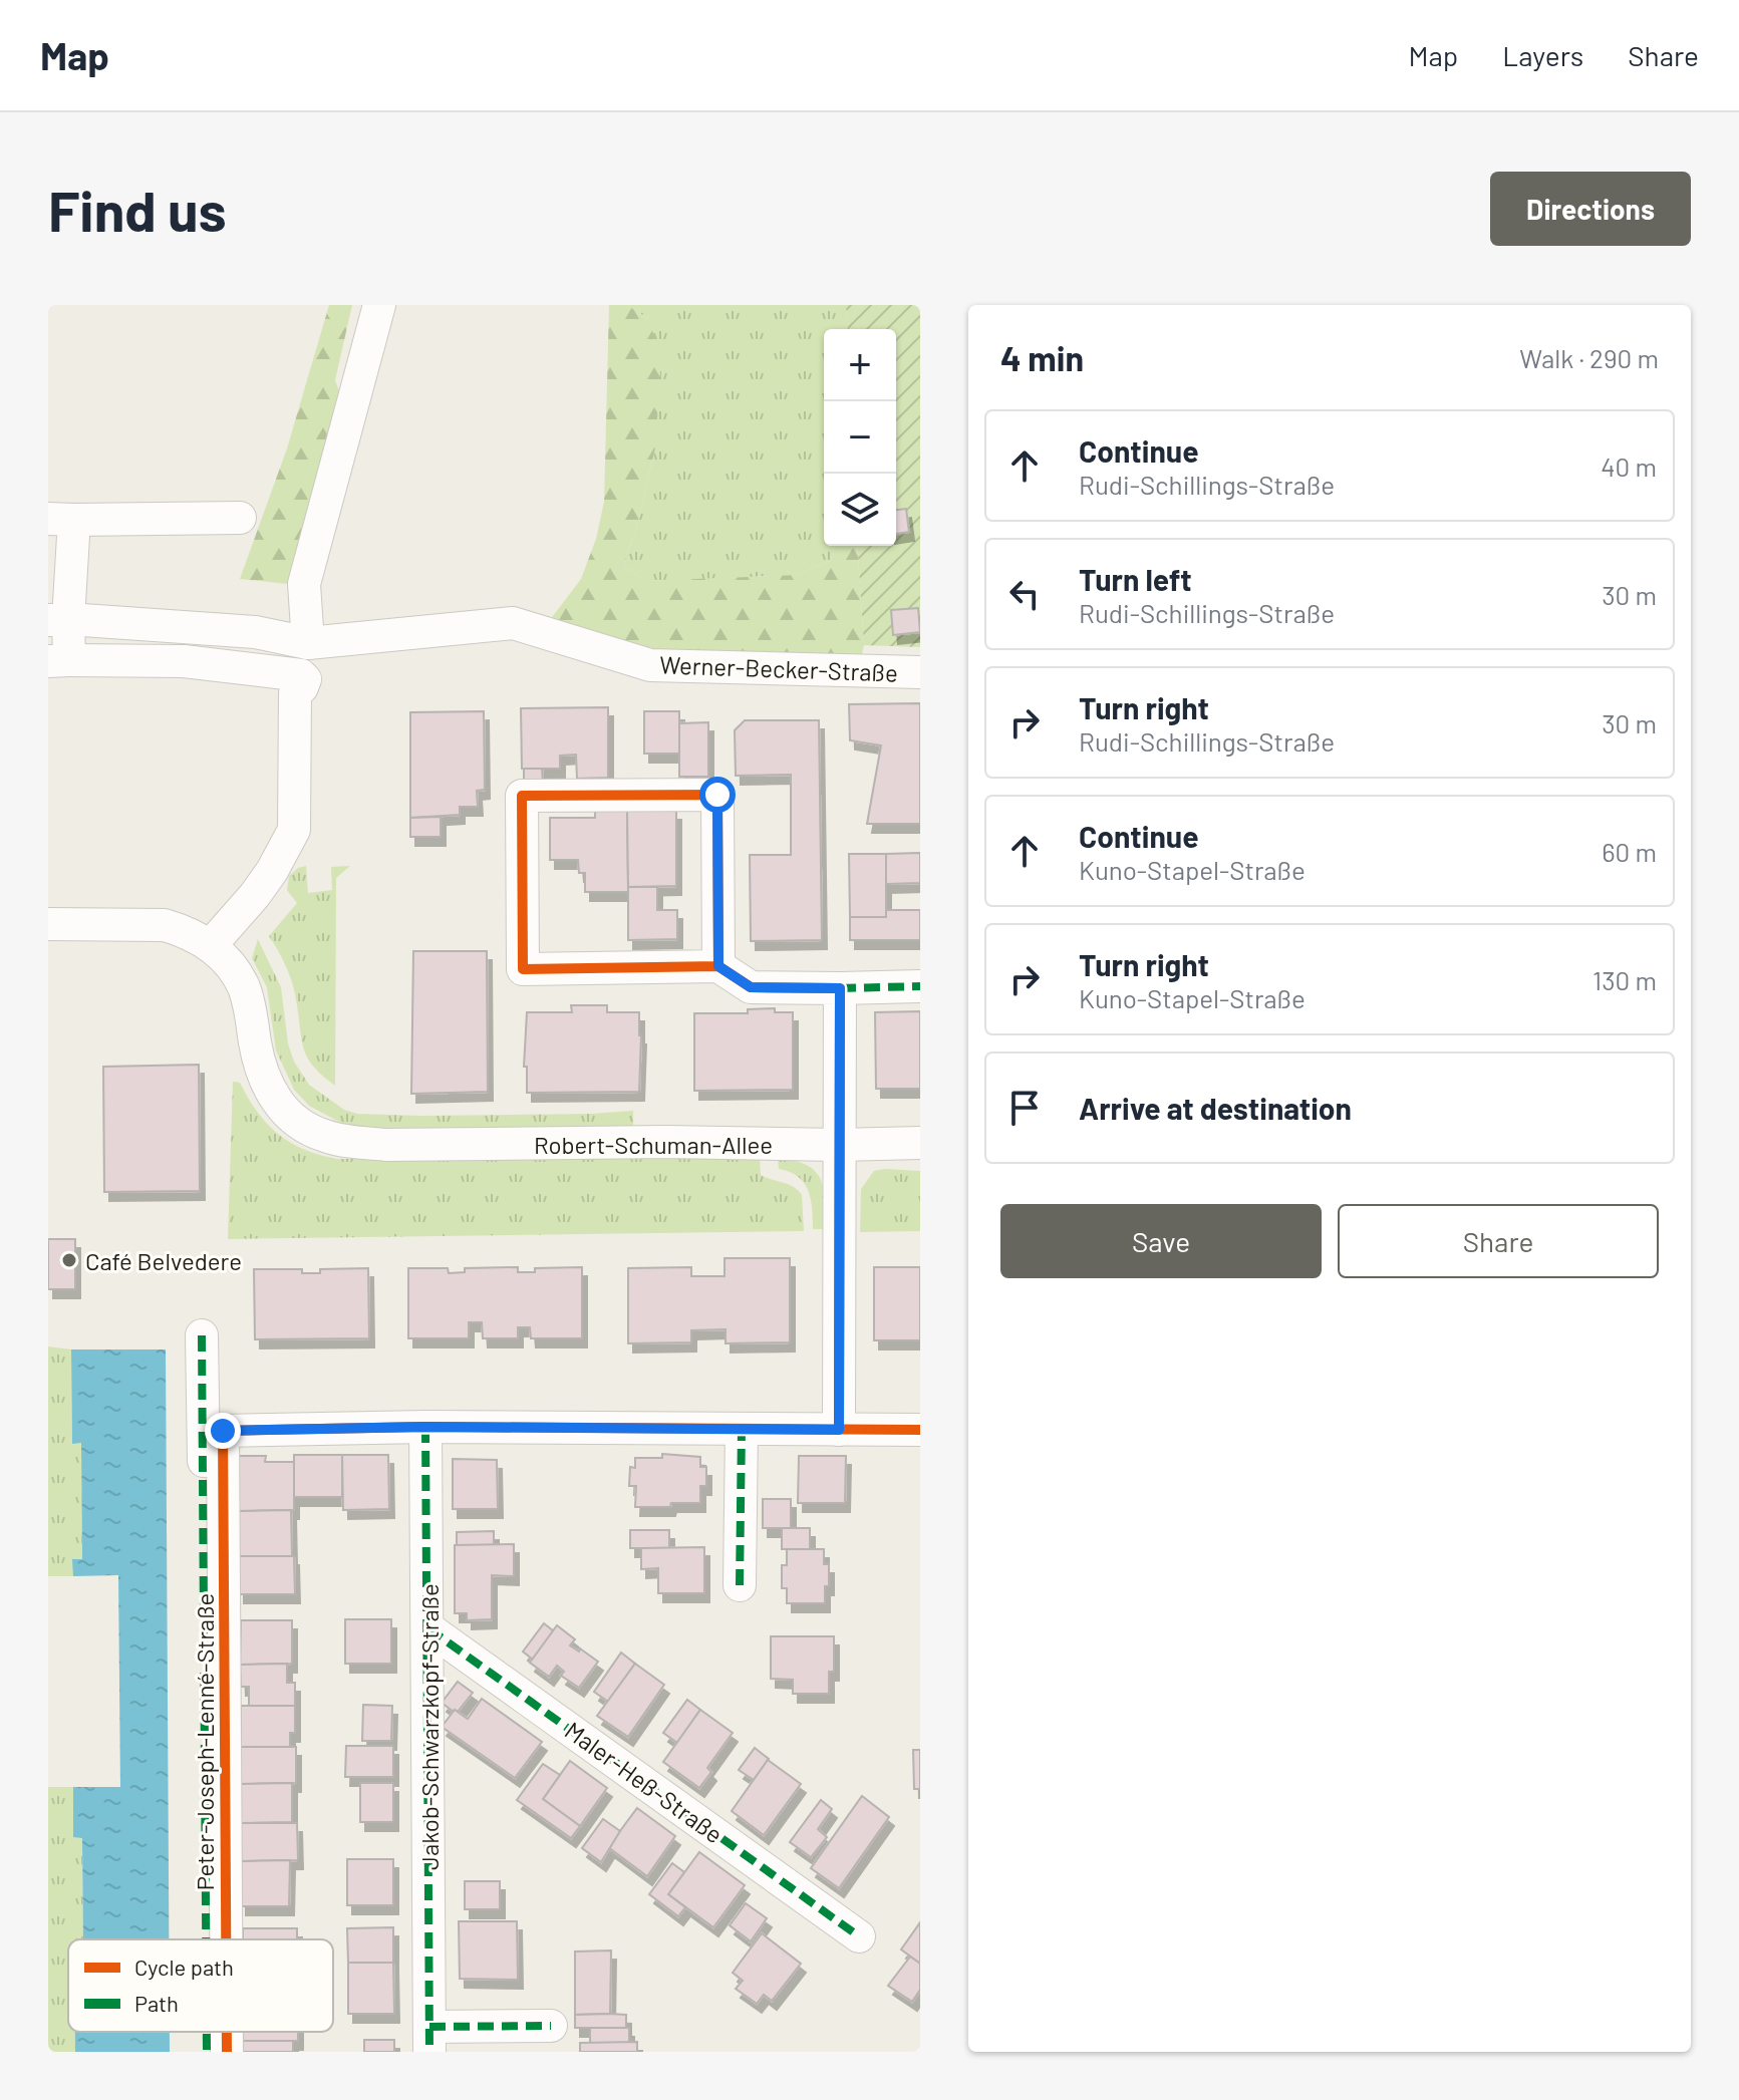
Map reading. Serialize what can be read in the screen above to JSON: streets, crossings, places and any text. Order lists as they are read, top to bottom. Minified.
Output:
{"streets":{"street":["Werner-Becker-Straße","Robert-Schuman-Allee","Jakob-Schwarzkopf-Straße","Peter-Joseph-Lenné-Straße","Maler-Heß-Straße"]},"crossings":[["Jakob-Schwarzkopf-Straße","Peter-Joseph-Lenné-Straße"],["Jakob-Schwarzkopf-Straße","Maler-Heß-Straße"]],"places":["Café Belvedere"],"legend":["Cycle path","Path"],"page":{"header":"Map","nav":["Map","Layers","Share"],"buttons":["Directions",["Save","Share"]],"title":"Find us","heading":["4 min","Walk · 290 m"],"map_buttons":["+","−"],"list":[["Continue","Rudi-Schillings-Straße","40 m"],["Turn left","Rudi-Schillings-Straße","30 m"],["Turn right","Rudi-Schillings-Straße","30 m"],["Continue","Kuno-Stapel-Straße","60 m"],["Turn right","Kuno-Stapel-Straße","130 m"],"Arrive at destination"]}}
